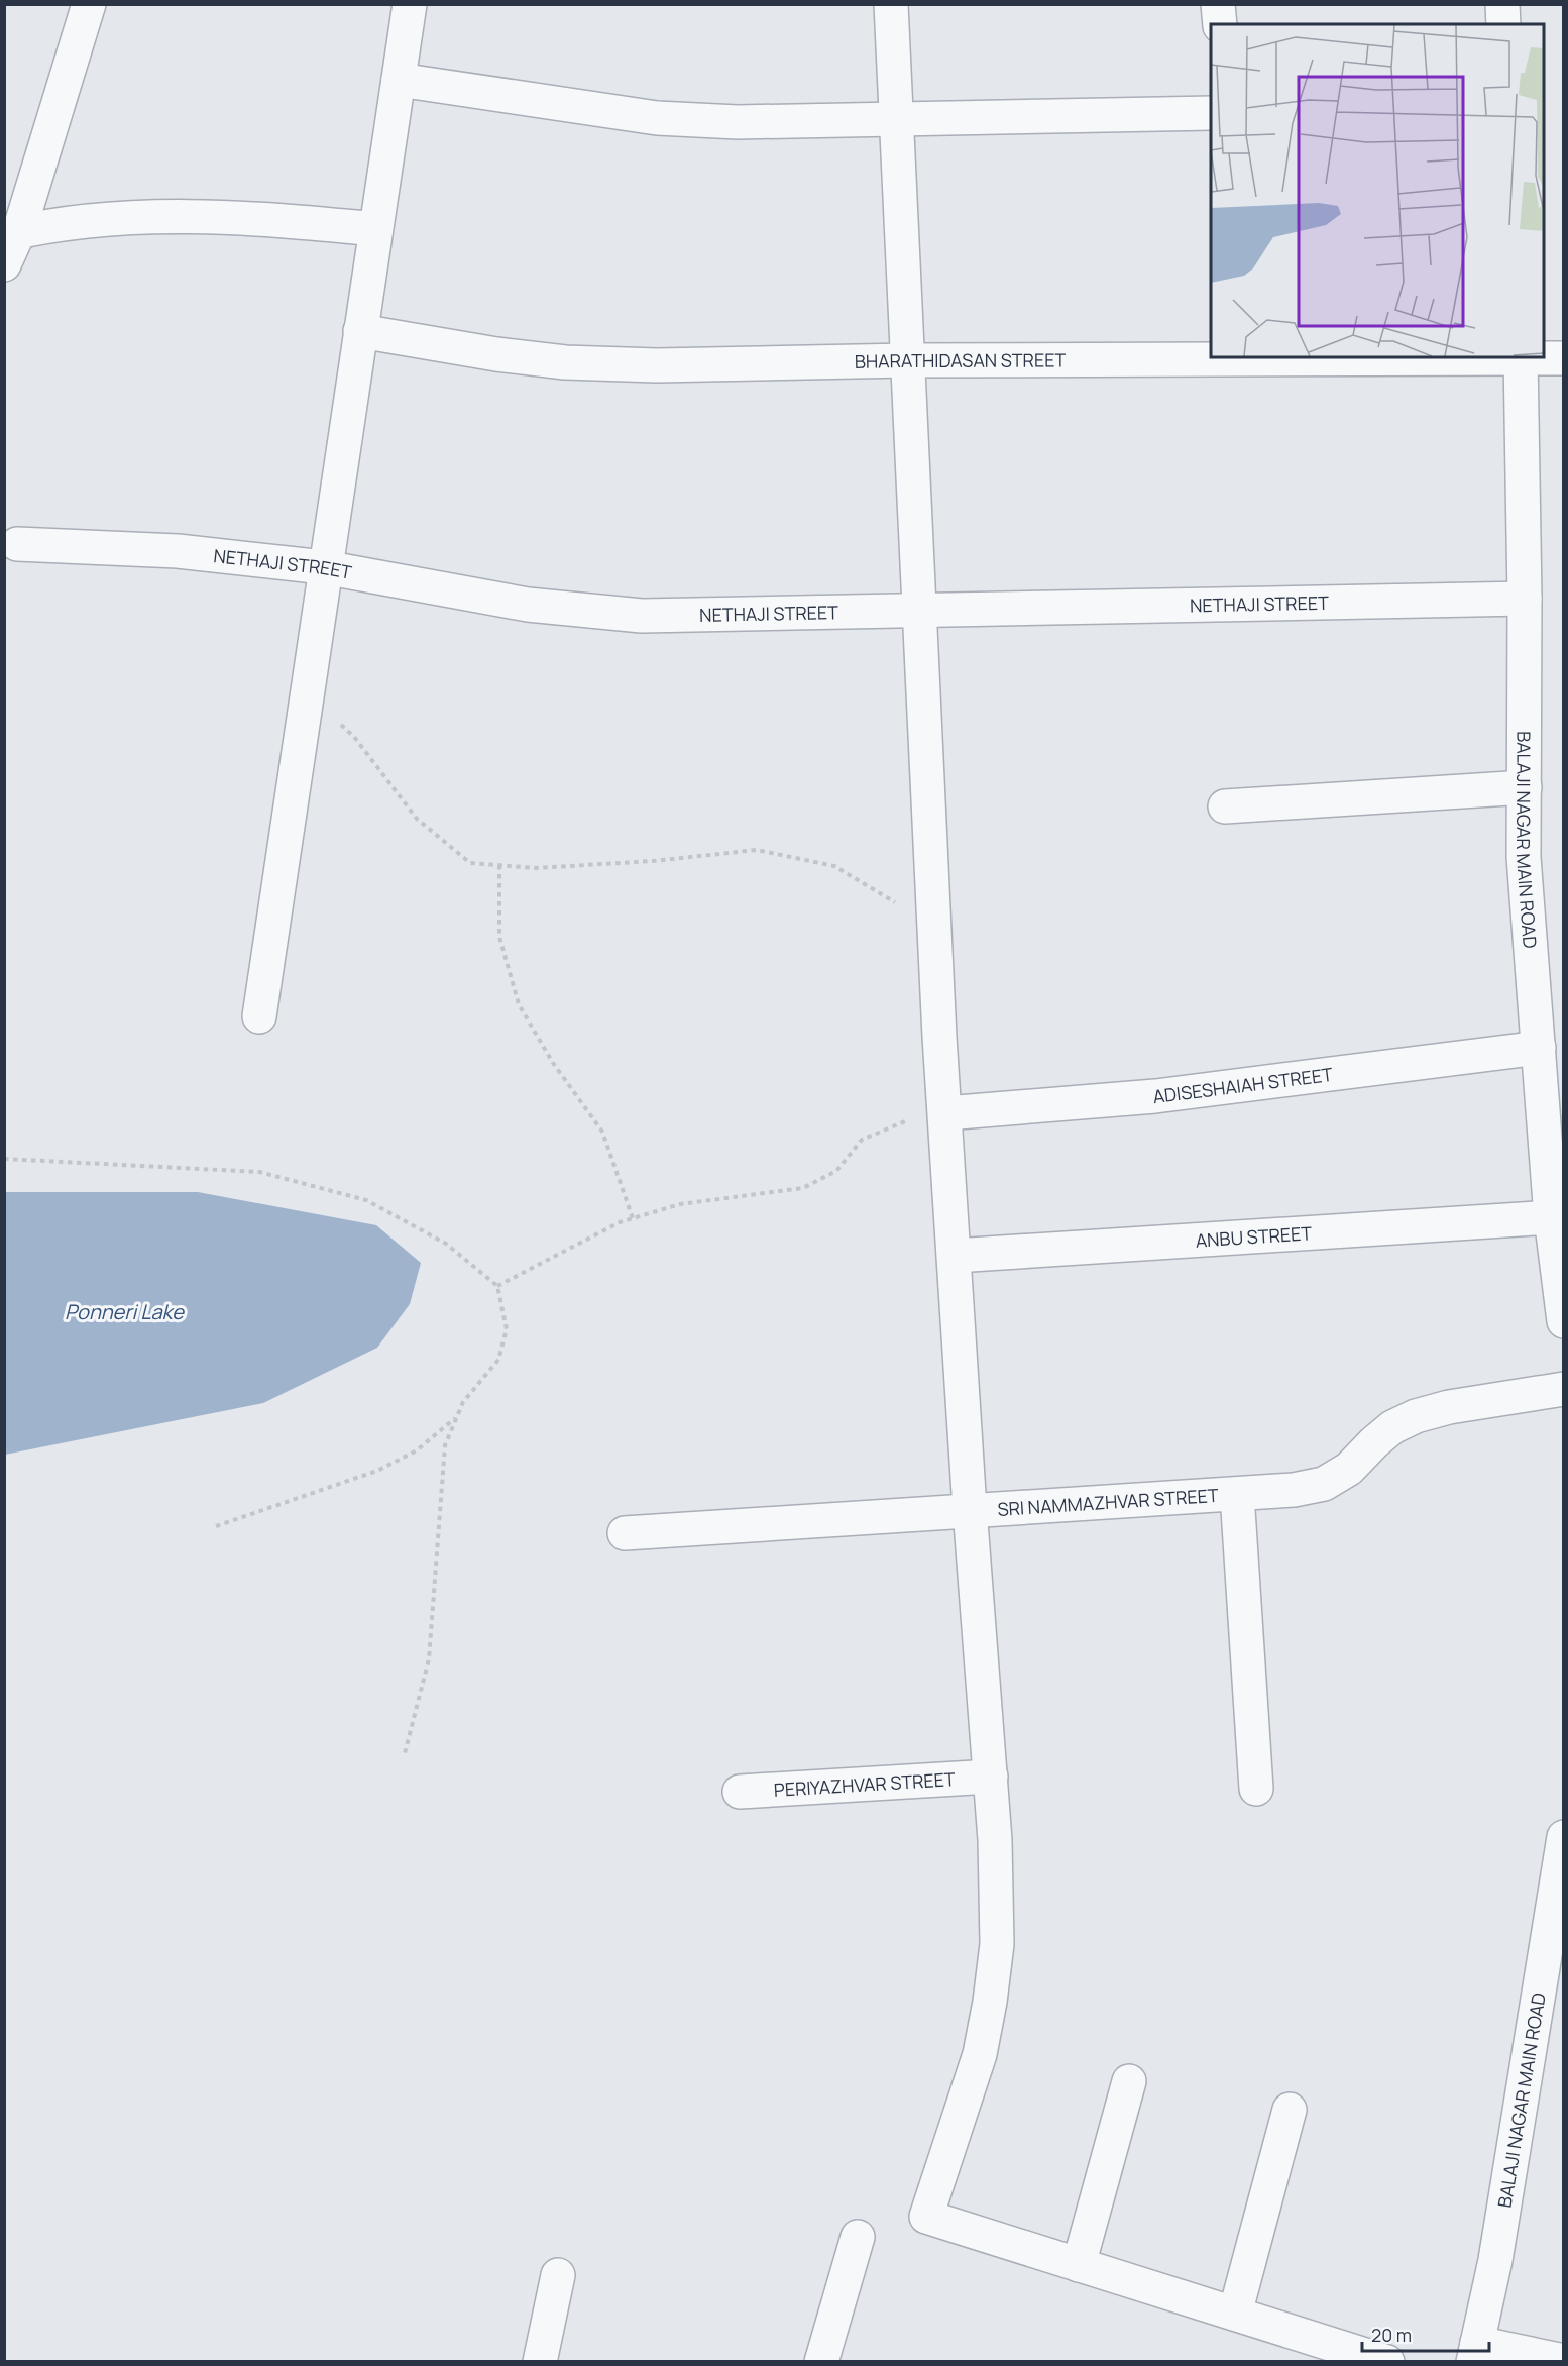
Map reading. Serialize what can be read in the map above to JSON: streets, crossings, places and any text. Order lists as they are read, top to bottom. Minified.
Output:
{"streets":{"street":["BHARATHIDASAN STREET","NETHAJI STREET","BALAJI NAGAR MAIN ROAD","ADISESHAIAH STREET","ANBU STREET","SRI NAMMAZHVAR STREET","PERIYAZHVAR STREET"]},"crossings":[["BHARATHIDASAN STREET","BALAJI NAGAR MAIN ROAD"],["NETHAJI STREET","BALAJI NAGAR MAIN ROAD"],["BALAJI NAGAR MAIN ROAD","ADISESHAIAH STREET"],["BALAJI NAGAR MAIN ROAD","ANBU STREET"]],"water":["Ponneri Lake"],"scale_bar":"20 m"}
